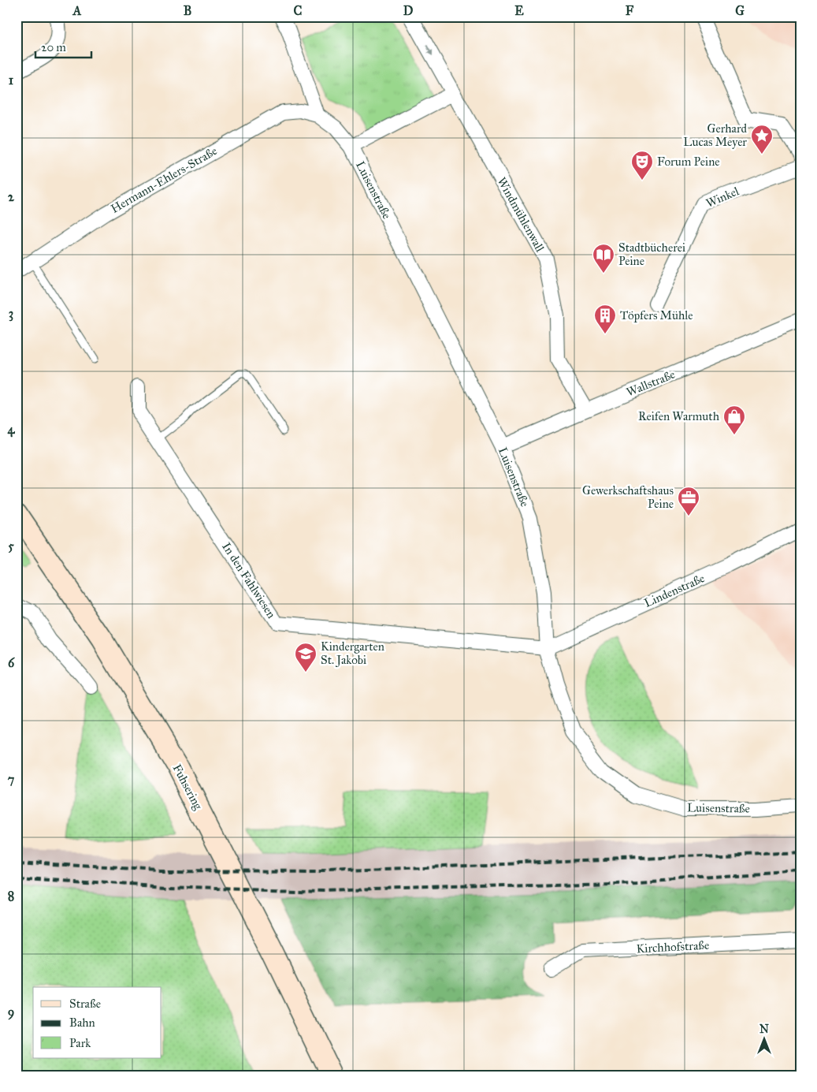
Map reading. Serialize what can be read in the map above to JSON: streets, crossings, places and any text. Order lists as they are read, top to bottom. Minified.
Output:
{"streets":{"street":["Hermann-Ehlers-Straße","Luisenstraße","Winkel","Windmühlenwall","Wallstraße","In den Fahlwiesen","Lindenstraße","Fuhsering","Kirchhofstraße"]},"crossings":[["Hermann-Ehlers-Straße","Luisenstraße"],["Luisenstraße","Wallstraße"],["Luisenstraße","In den Fahlwiesen"],["Luisenstraße","Lindenstraße"],["Windmühlenwall","Wallstraße"],["In den Fahlwiesen","Lindenstraße"]],"places":{"place":["Gerhard Lucas Meyer"],"theatre":["Forum Peine"],"library":["Stadtbücherei Peine"],"building":["Töpfers Mühle"],"shop":["Reifen Warmuth"],"office":["Gewerkschaftshaus Peine"],"school or university":["Kindergarten St. Jakobi"]},"legend":["Straße","Bahn","Park"],"scale_bar":"20 m","north":"top","grid":{"columns":["A","B","C","D","E","F","G"],"rows":["1","2","3","4","5","6","7","8","9"]}}
